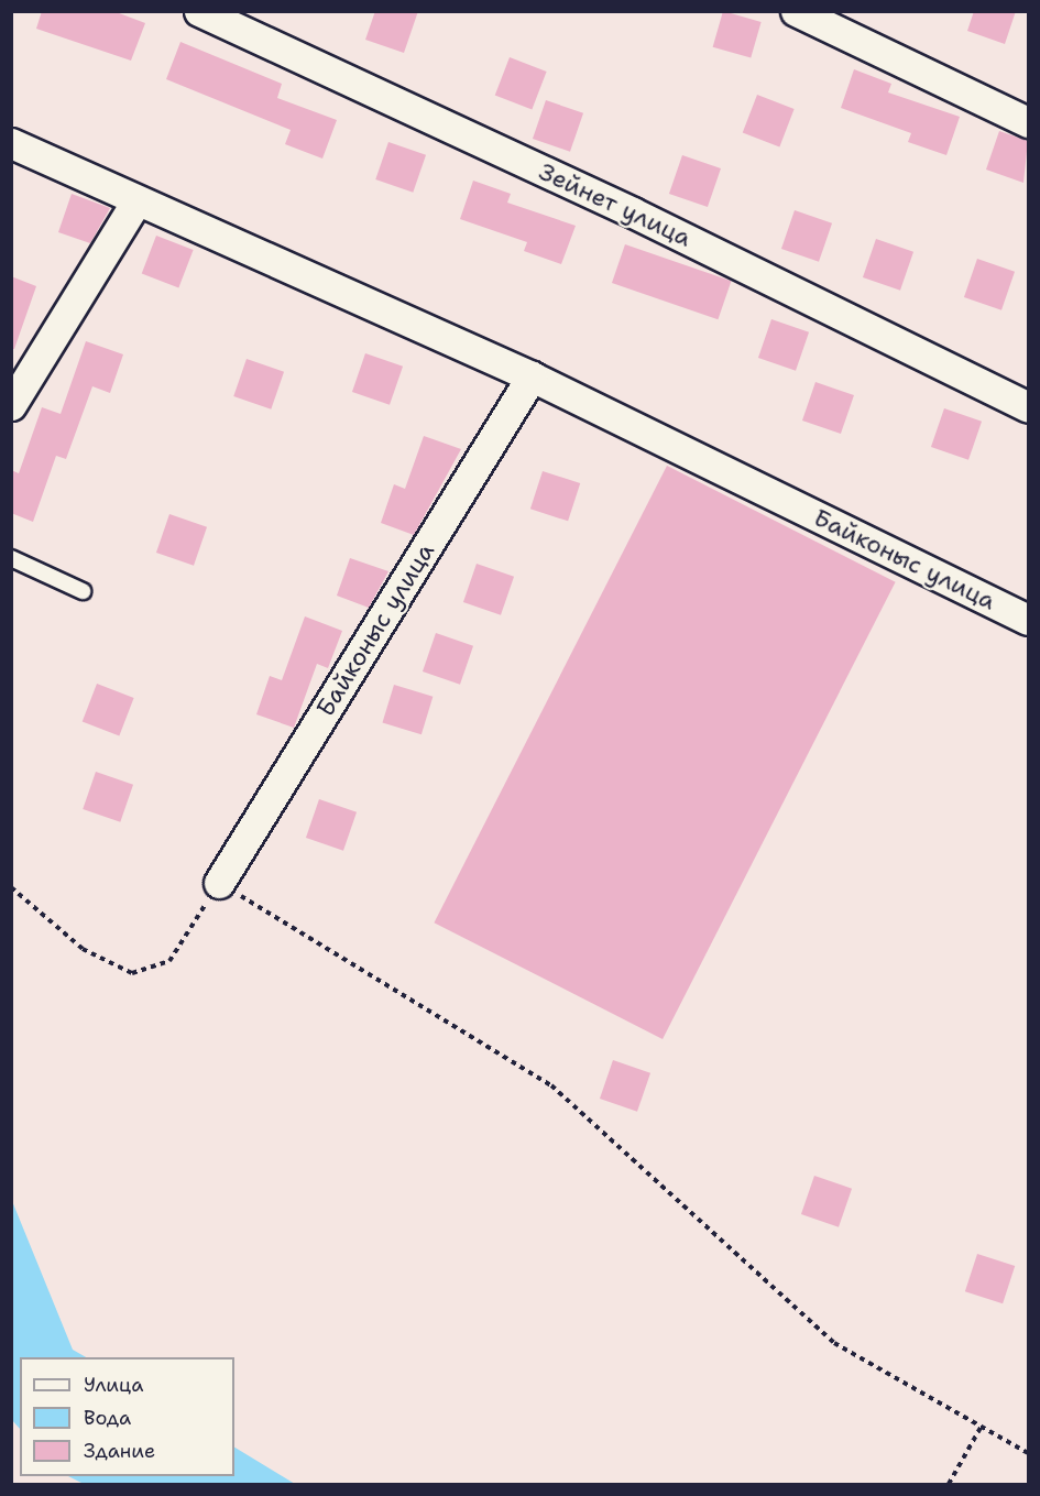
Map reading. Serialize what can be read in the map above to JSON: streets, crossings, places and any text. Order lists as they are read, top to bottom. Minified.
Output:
{"streets":{"street":["Зейнет улица","Байконыс улица"]},"legend":["Улица","Вода","Здание"]}
